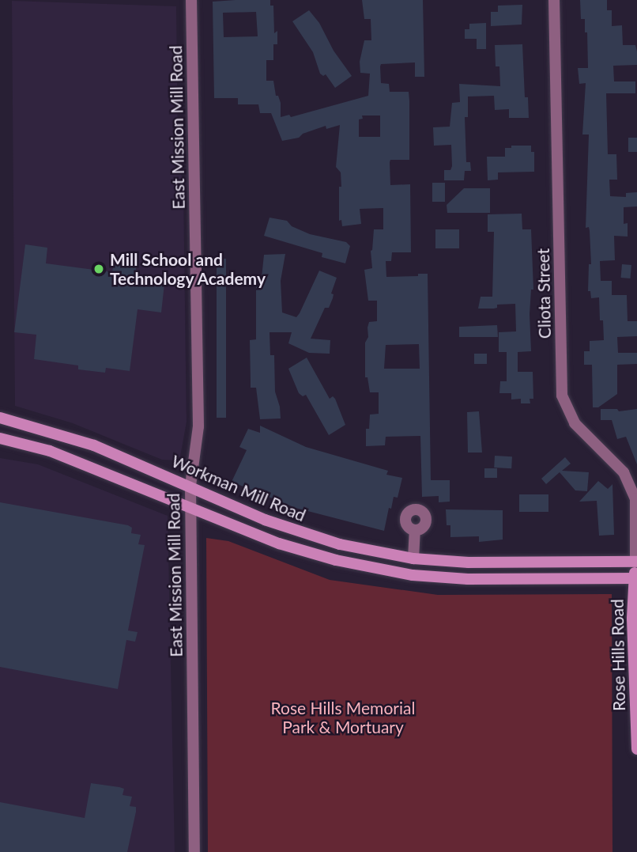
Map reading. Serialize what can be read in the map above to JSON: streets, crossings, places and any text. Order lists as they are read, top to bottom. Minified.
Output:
{"streets":{"main road":["Workman Mill Road","Rose Hills Road"],"street":["East Mission Mill Road","Cliota Street"]},"crossings":[["East Mission Mill Road","Workman Mill Road"],["Cliota Street","Workman Mill Road"],["Cliota Street","Rose Hills Road"],["Workman Mill Road","Rose Hills Road"]],"parks":["Rose Hills Memorial Park & Mortuary"],"places":["Mill School and Technology Academy"]}
